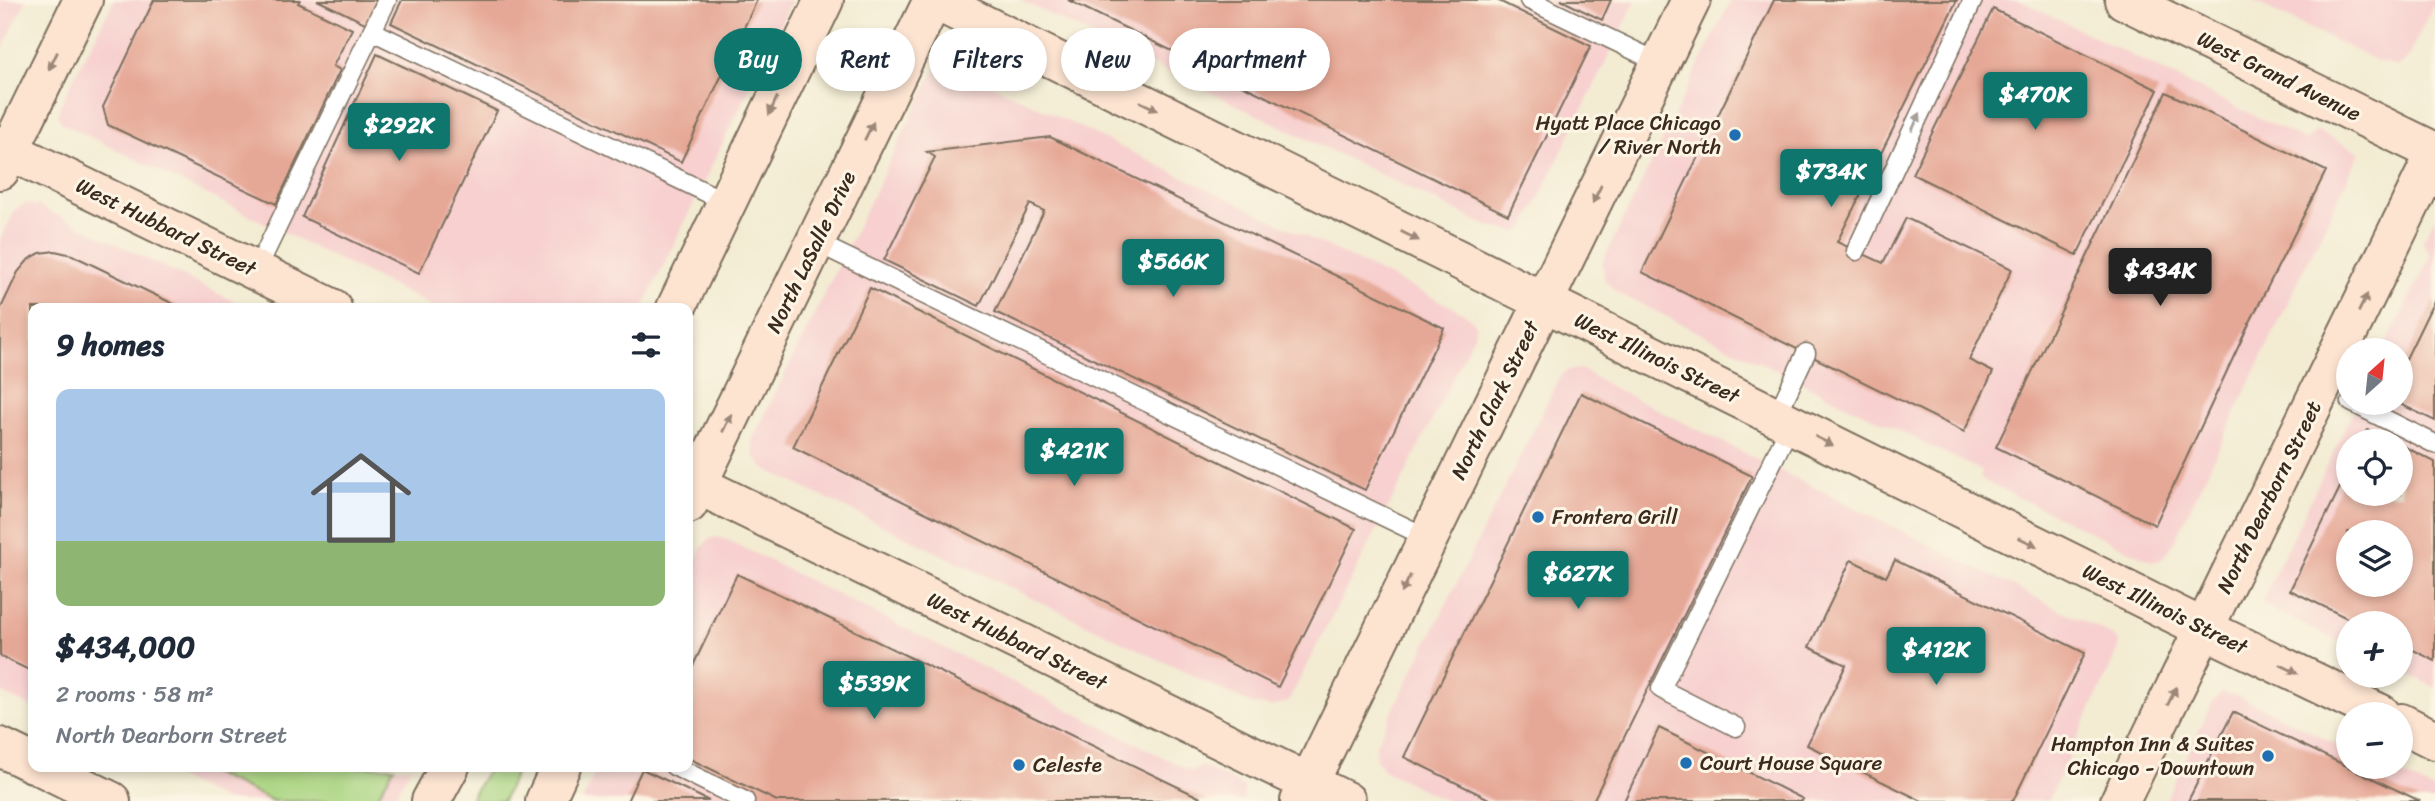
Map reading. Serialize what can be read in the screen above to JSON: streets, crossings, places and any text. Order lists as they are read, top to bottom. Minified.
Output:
{"streets":{"main road":["West Grand Avenue","West Hubbard Street","North LaSalle Drive","West Illinois Street","North Clark Street","North Dearborn Street"]},"crossings":[["West Grand Avenue","North Dearborn Street"],["West Hubbard Street","North Clark Street"],["North LaSalle Drive","West Illinois Street"],["West Illinois Street","North Clark Street"],["West Illinois Street","North Dearborn Street"]],"one_way":["West Illinois Street","North Clark Street","North Dearborn Street"],"places":["Hyatt Place Chicago / River North","Frontera Grill","Hampton Inn & Suites Chicago - Downtown","Court House Square","Celeste"],"north":"top right","page":{"chip":["Buy","Rent","Filters","New","Apartment"],"price":["$470K","$292K","$734K","$566K","$434K","$421K","$627K","$412K","$539K"],"heading":"9 homes","map_buttons":["+","−"],"list":[{"name":"$434,000","note":"2 rooms · 58 m² · North Dearborn Street"}]}}
